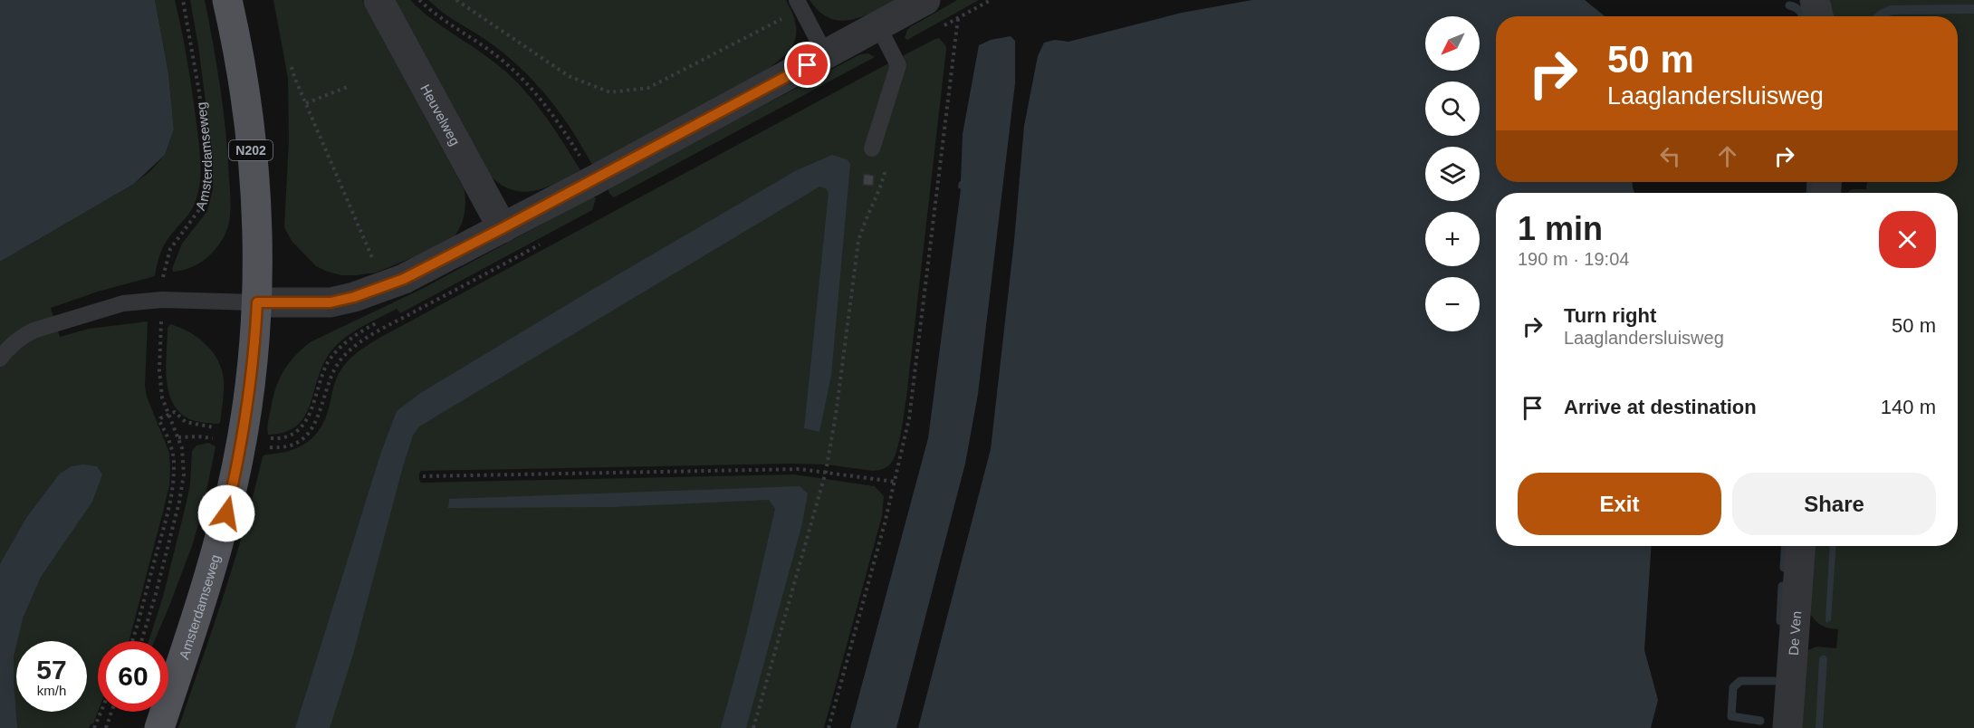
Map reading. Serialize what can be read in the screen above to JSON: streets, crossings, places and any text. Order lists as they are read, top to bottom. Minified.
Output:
{"streets":{"main road":["N202","Amsterdamseweg"],"street":["Heuvelweg","De Ven"]},"north":"bottom left","page":{"map_buttons":["+","−"],"turn":["50 m","Laaglandersluisweg"],"heading":["1 min","190 m · 19:04"],"list":[{"name":"Turn right","note":"Laaglandersluisweg","value":"50 m"},{"name":"Arrive at destination","value":"140 m"}],"buttons":["Exit","Share"],"speed":"57 km/h","limit":"60"}}
